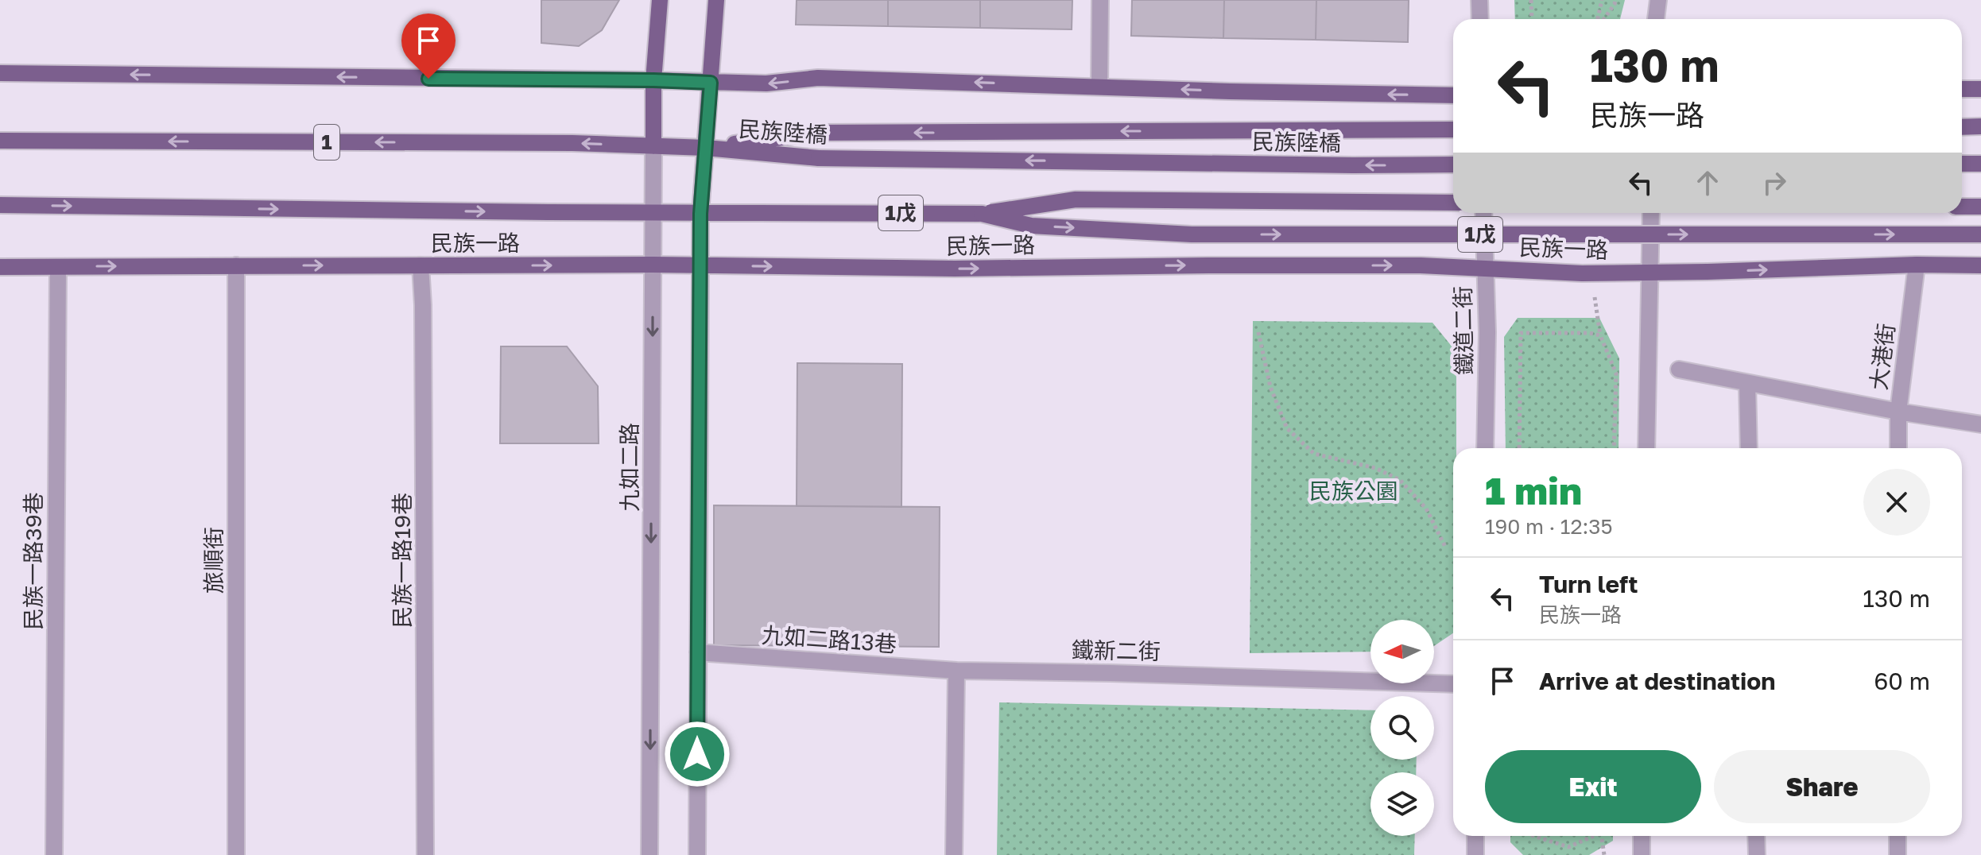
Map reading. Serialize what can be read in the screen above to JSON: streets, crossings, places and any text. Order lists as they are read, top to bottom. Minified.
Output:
{"streets":{"main road":["民族陸橋","1","1戊","民族一路","九如二路"],"street":["鐵道二街","大港街","旅順街","民族一路19巷","民族一路39巷","九如二路13巷","鐵新二街"]},"crossings":[["1","九如二路"],["1戊","民族一路"],["民族一路","鐵道二街"],["民族一路","大港街"],["民族一路","九如二路"],["民族一路","旅順街"],["民族一路","民族一路19巷"],["民族一路","民族一路39巷"],["九如二路13巷","鐵新二街"]],"one_way":["九如二路"],"parks":["民族公園"],"north":"left","page":{"turn":["130 m","民族一路"],"heading":["1 min","190 m · 12:35"],"list":[{"name":"Turn left","note":"民族一路","value":"130 m"},{"name":"Arrive at destination","value":"60 m"}],"buttons":["Exit","Share"]}}
